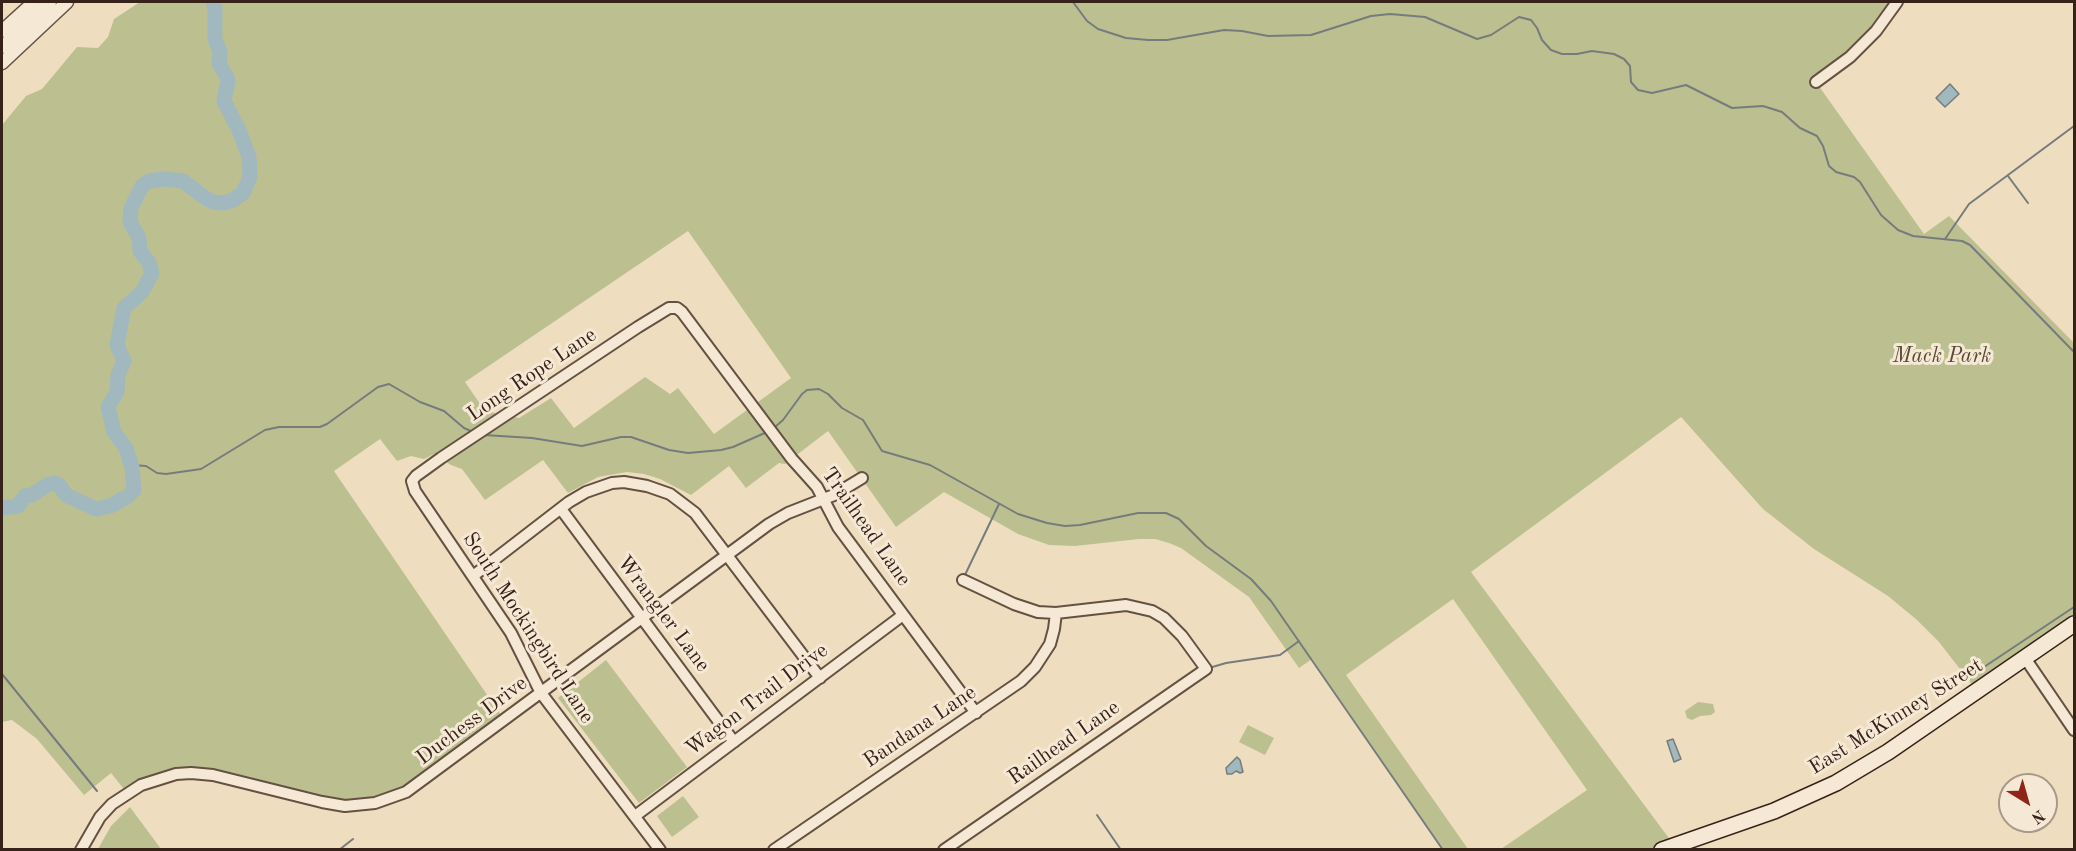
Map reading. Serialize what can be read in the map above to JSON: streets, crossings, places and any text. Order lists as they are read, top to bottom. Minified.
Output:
{"streets":{"main road":["East McKinney Street"],"street":["Long Rope Lane","Trailhead Lane","Wrangler Lane","South Mockingbird Lane","Wagon Trail Drive","Duchess Drive","Bandana Lane","Railhead Lane"]},"crossings":[["Long Rope Lane","Trailhead Lane"],["Long Rope Lane","South Mockingbird Lane"],["Trailhead Lane","Wagon Trail Drive"],["Trailhead Lane","Duchess Drive"],["Trailhead Lane","Bandana Lane"],["Wrangler Lane","Wagon Trail Drive"],["Wrangler Lane","Duchess Drive"],["South Mockingbird Lane","Wagon Trail Drive"],["South Mockingbird Lane","Duchess Drive"],["Bandana Lane","Railhead Lane"]],"parks":["Mack Park"],"north":"bottom right"}
